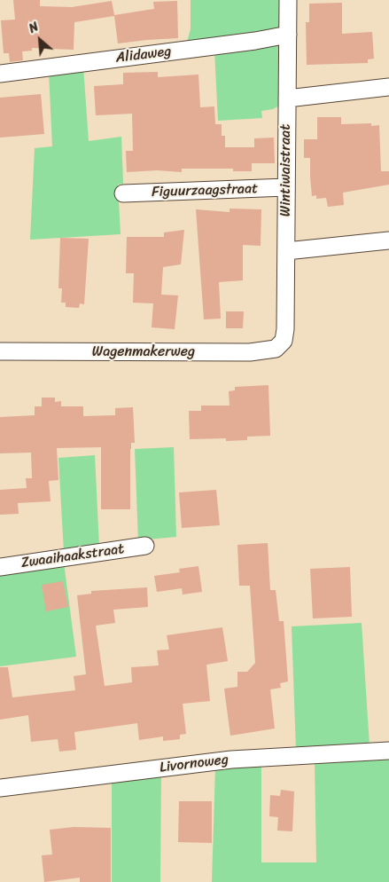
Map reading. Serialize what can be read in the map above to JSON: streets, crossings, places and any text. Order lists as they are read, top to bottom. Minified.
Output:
{"streets":{"street":["Alidaweg","Wintiwaistraat","Figuurzaagstraat","Wagenmakerweg","Zwaaihaakstraat","Livornoweg"]},"crossings":[["Alidaweg","Wintiwaistraat"],["Wintiwaistraat","Figuurzaagstraat"],["Wintiwaistraat","Wagenmakerweg"]],"north":"top left"}
